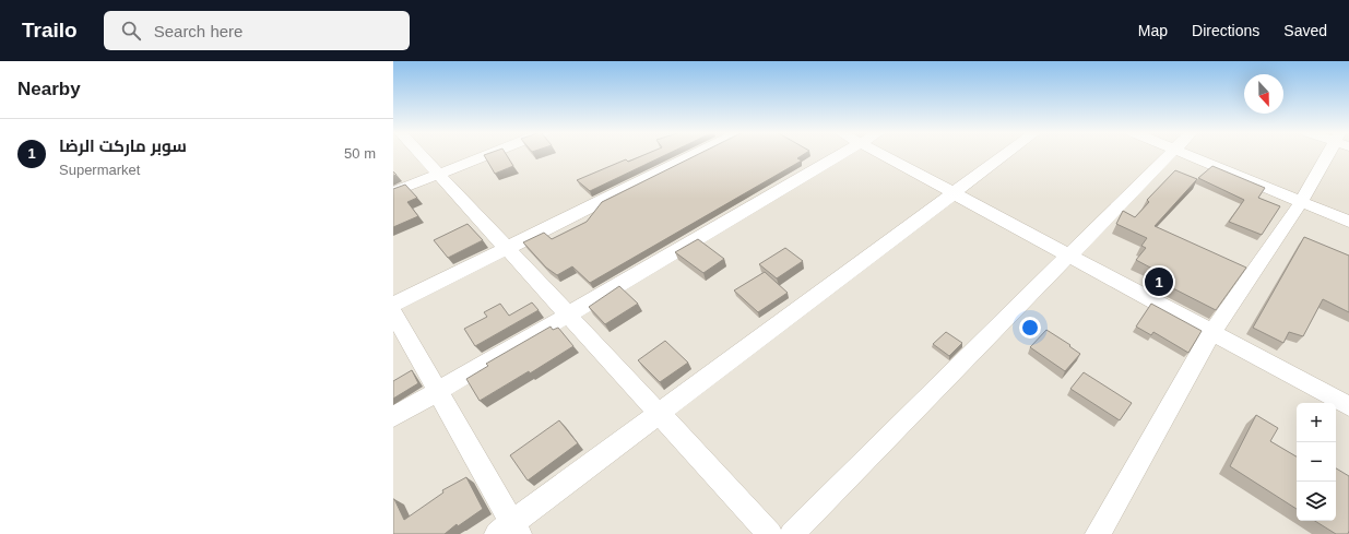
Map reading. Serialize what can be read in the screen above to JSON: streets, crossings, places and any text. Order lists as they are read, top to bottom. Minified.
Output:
{"north":"bottom","page":{"header":"Trailo","search":"Search here","nav":["Map","Directions","Saved"],"heading":"Nearby","list":[{"mark":"1","name":"سوبر ماركت الرضا","note":"Supermarket","value":"50 m"}],"pins":"1","map_buttons":["+","−"]}}
